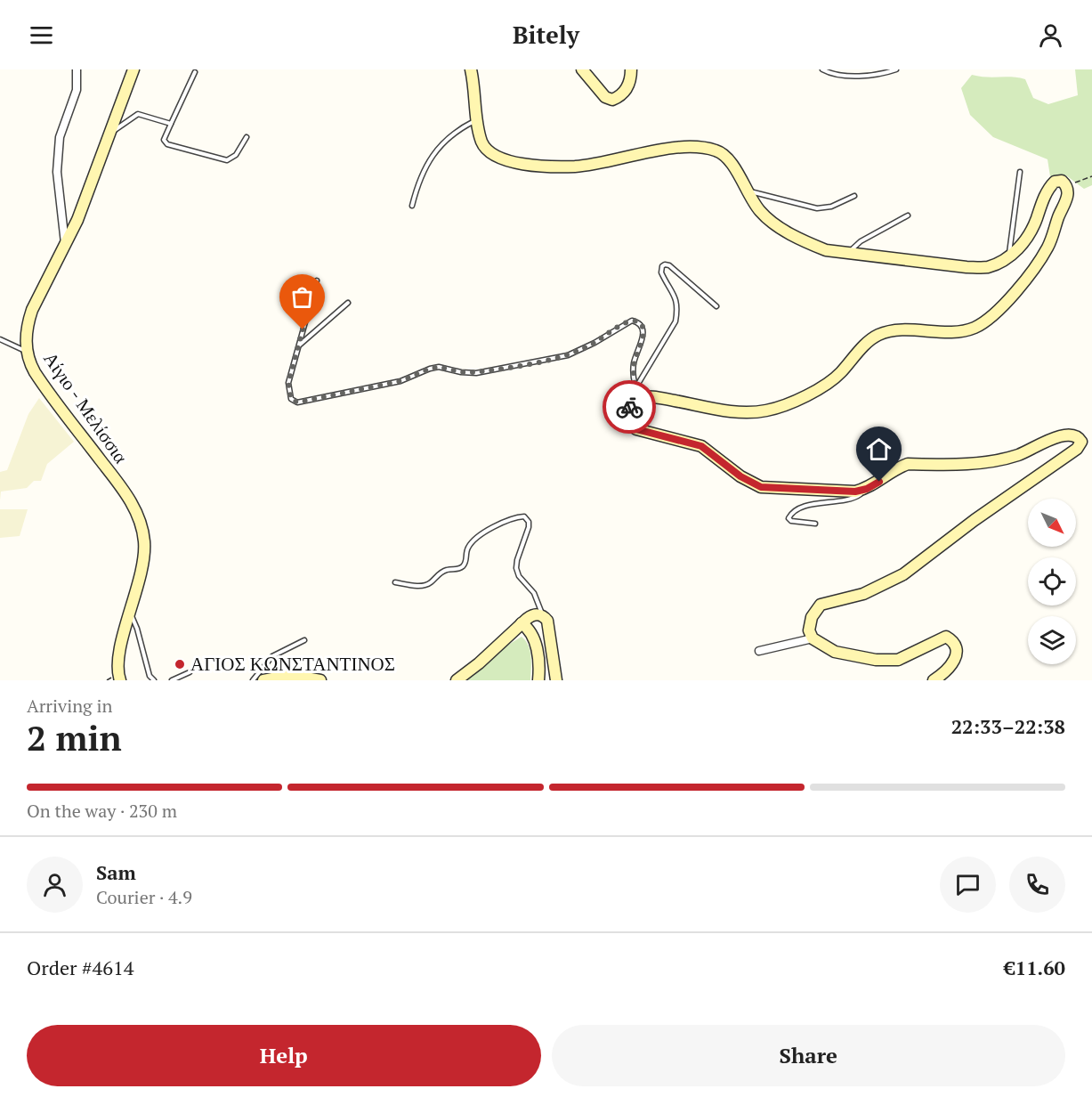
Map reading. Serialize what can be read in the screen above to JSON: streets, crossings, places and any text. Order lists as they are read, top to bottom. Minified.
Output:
{"streets":{"main road":["Αίγιο - Μελίσσια"]},"places":["ΑΓΙΟΣ ΚΩΝΣΤΑΝΤΙΝΟΣ"],"north":"bottom right","page":{"header":"Bitely","heading":["2 min","Arriving in","22:33–22:38"],"panel":["Sam","Courier · 4.9","Order #4614","€11.60"],"bar":"On the way · 230 m","buttons":["Help","Share"]}}
